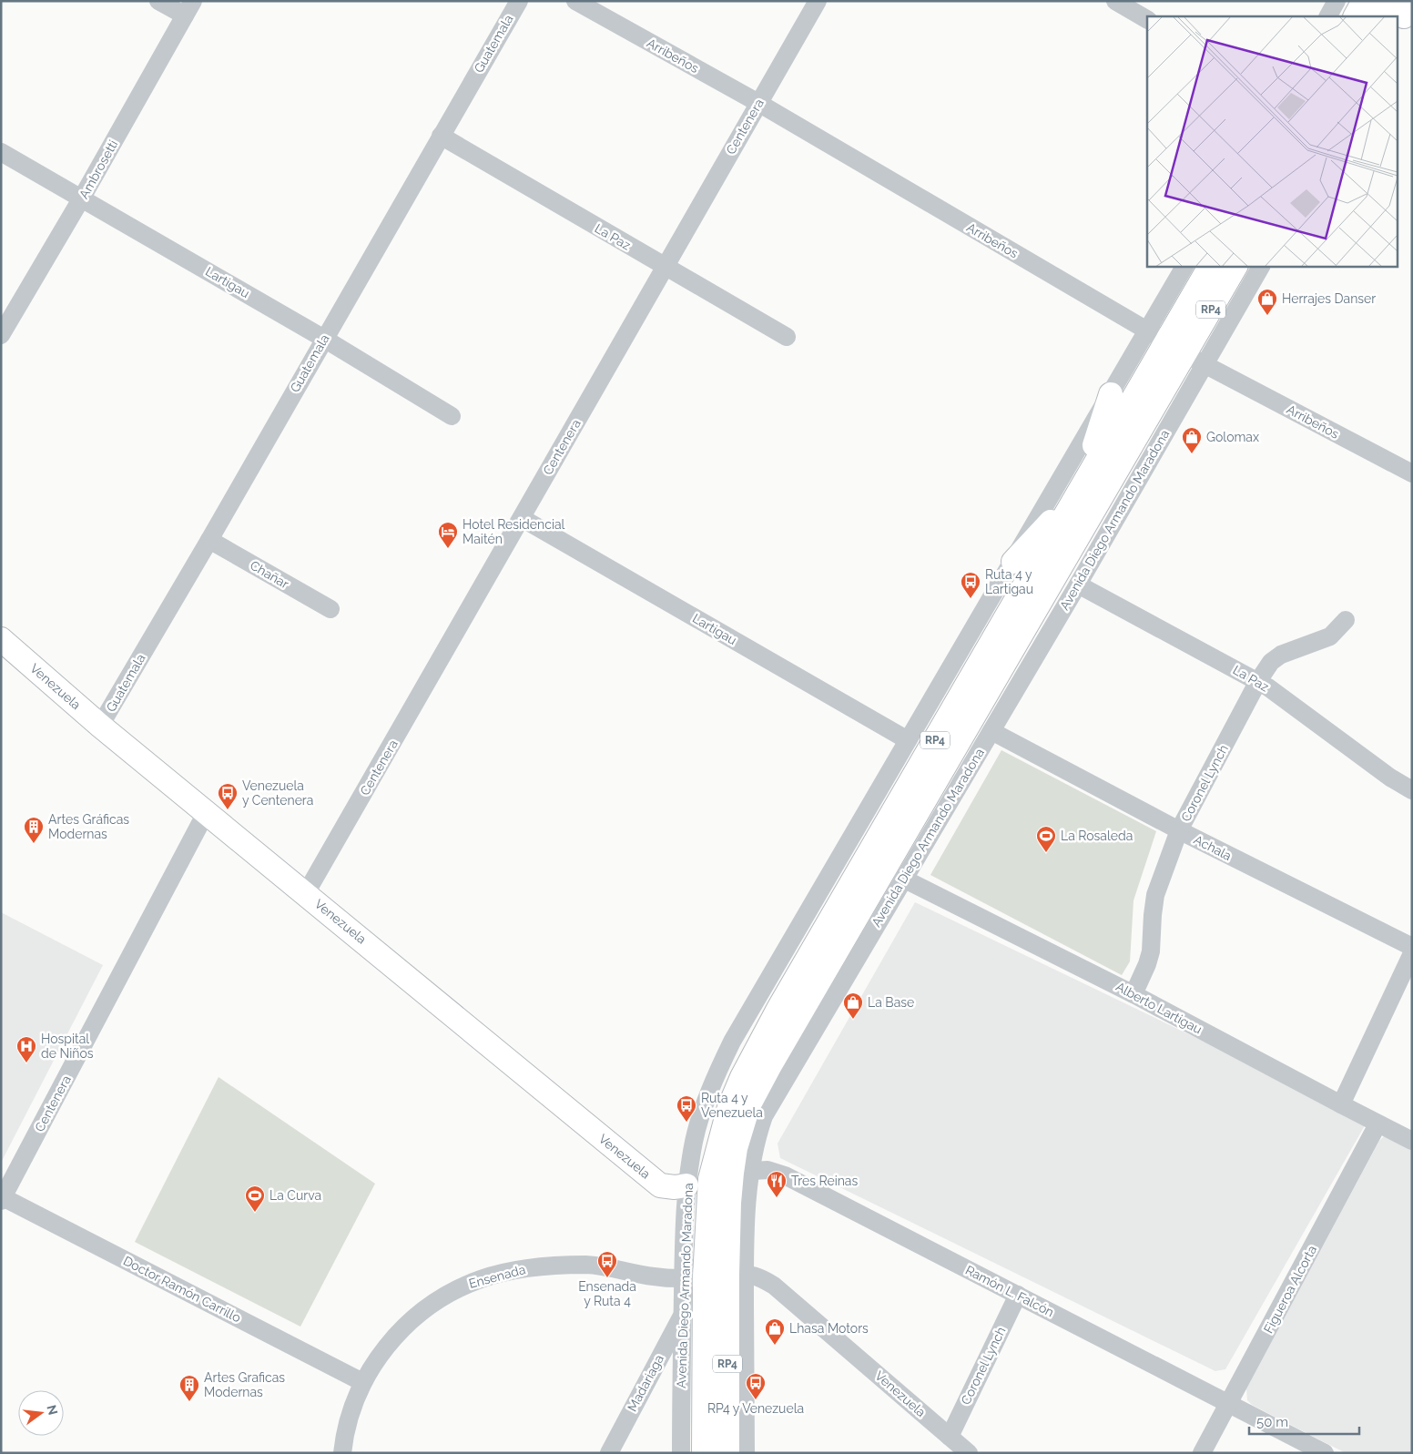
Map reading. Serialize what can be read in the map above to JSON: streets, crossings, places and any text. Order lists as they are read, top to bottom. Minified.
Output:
{"streets":{"main road":["RP4","Avenida Diego Armando Maradona","Venezuela"],"street":["Guatemala","Arribeños","Centenera","Ambrosetti","La Paz","Lartigau","Chañar","Coronel Lynch","Achala","Alberto Lartigau","Ensenada","Doctor Ramón Carrillo","Figueroa Alcorta","Ramón L. Falcón","Madariaga"]},"crossings":[["Guatemala","La Paz"],["Guatemala","Lartigau"],["Guatemala","Chañar"],["Guatemala","Venezuela"],["Arribeños","Centenera"],["Arribeños","Avenida Diego Armando Maradona"],["Centenera","La Paz"],["Centenera","Lartigau"],["Centenera","Venezuela"],["Centenera","Doctor Ramón Carrillo"],["Ambrosetti","Lartigau"],["La Paz","Avenida Diego Armando Maradona"],["La Paz","Coronel Lynch"],["Lartigau","Avenida Diego Armando Maradona"],["Avenida Diego Armando Maradona","Venezuela"],["Avenida Diego Armando Maradona","Achala"],["Avenida Diego Armando Maradona","Alberto Lartigau"],["Avenida Diego Armando Maradona","Ensenada"],["Avenida Diego Armando Maradona","Ramón L. Falcón"],["Avenida Diego Armando Maradona","Madariaga"],["Venezuela","Coronel Lynch"],["Venezuela","Ensenada"],["Venezuela","Ramón L. Falcón"],["Coronel Lynch","Achala"],["Coronel Lynch","Alberto Lartigau"],["Coronel Lynch","Ramón L. Falcón"],["Alberto Lartigau","Figueroa Alcorta"],["Ensenada","Doctor Ramón Carrillo"],["Figueroa Alcorta","Ramón L. Falcón"]],"places":{"shop":["Herrajes Danser","Golomax","La Base","Lhasa Motors"],"hotel":["Hotel Residencial Maitén"],"bus stop":["Ruta 4 y Lartigau","Venezuela y Centenera","Ruta 4 y Venezuela","Ensenada y Ruta 4","RP4 y Venezuela"],"building":["Artes Gráficas Modernas","Artes Graficas Modernas"],"sports":["La Rosaleda","La Curva"],"hospital":["Hospital de Niños"],"restaurant":["Tres Reinas"]},"scale_bar":"50 m","north":"right"}
